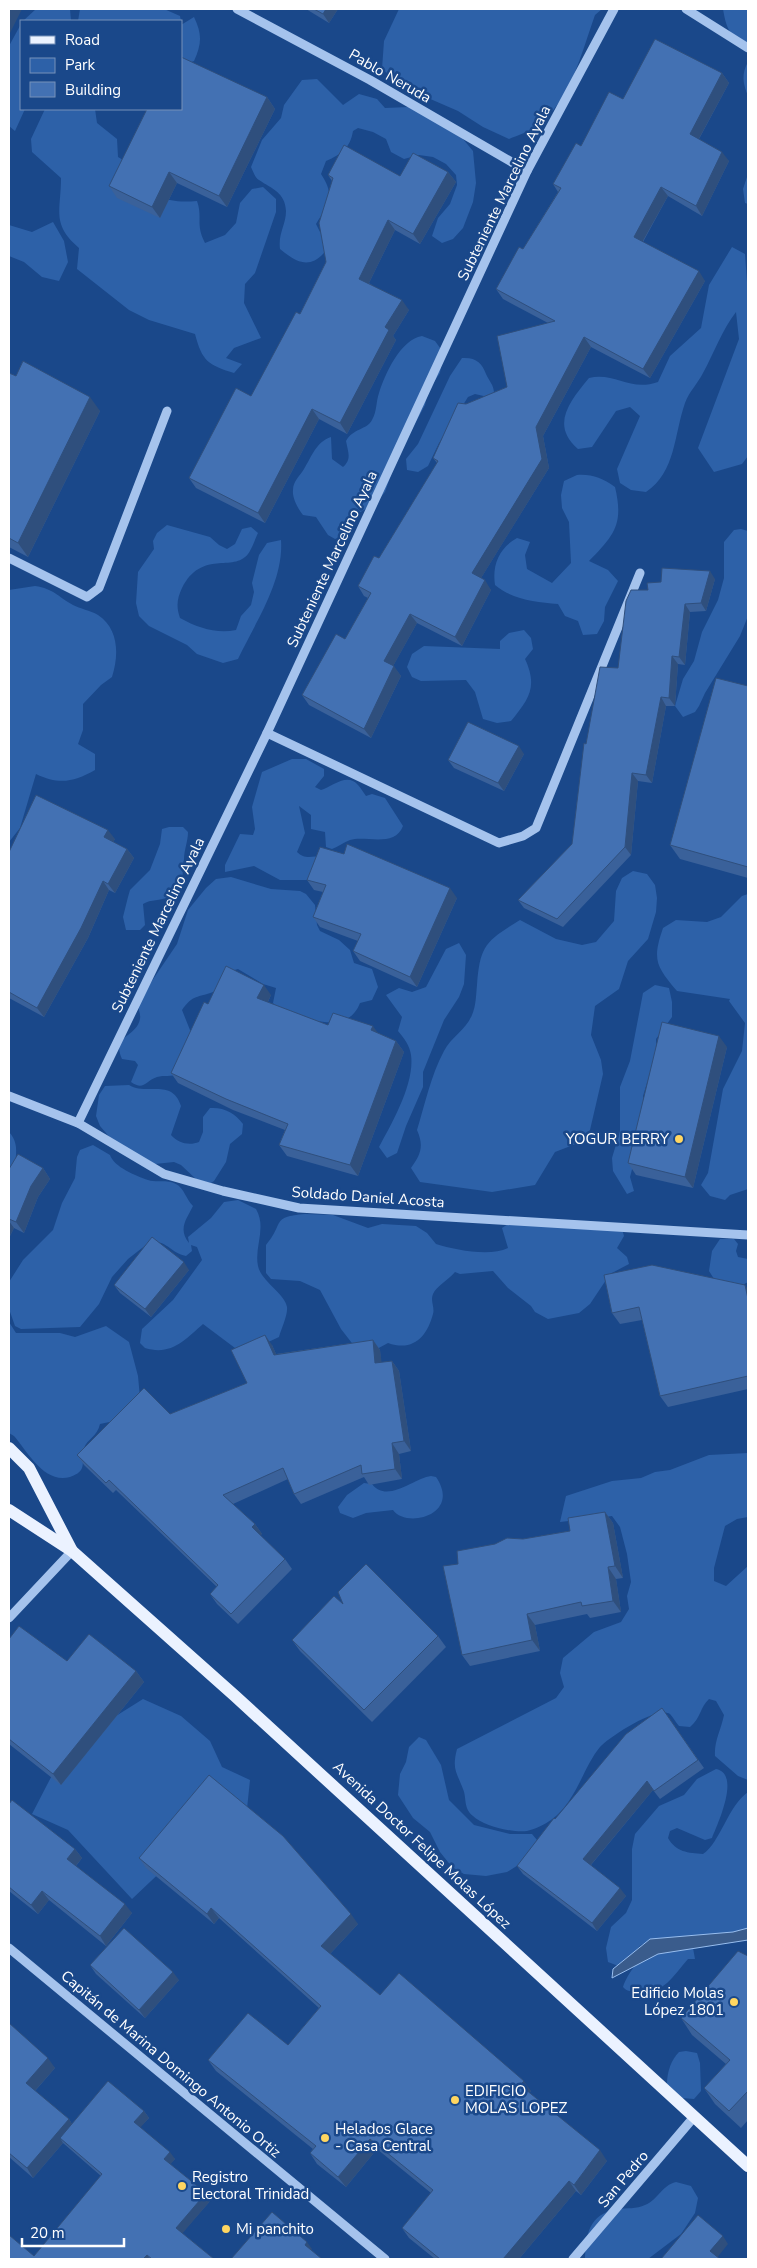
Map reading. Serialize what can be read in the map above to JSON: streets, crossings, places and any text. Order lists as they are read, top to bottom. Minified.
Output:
{"streets":{"main road":["Avenida Doctor Felipe Molas López"],"street":["Pablo Neruda","Subteniente Marcelino Ayala","Soldado Daniel Acosta","Capitán de Marina Domingo Antonio Ortiz","San Pedro"]},"crossings":[["Pablo Neruda","Subteniente Marcelino Ayala"],["Subteniente Marcelino Ayala","Soldado Daniel Acosta"],["Avenida Doctor Felipe Molas López","San Pedro"]],"places":["YOGUR BERRY","Edificio Molas López 1801","EDIFICIO MOLAS LOPEZ","Helados Glace - Casa Central","Registro Electoral Trinidad","Mi panchito"],"legend":["Road","Park","Building"],"scale_bar":"20 m"}
